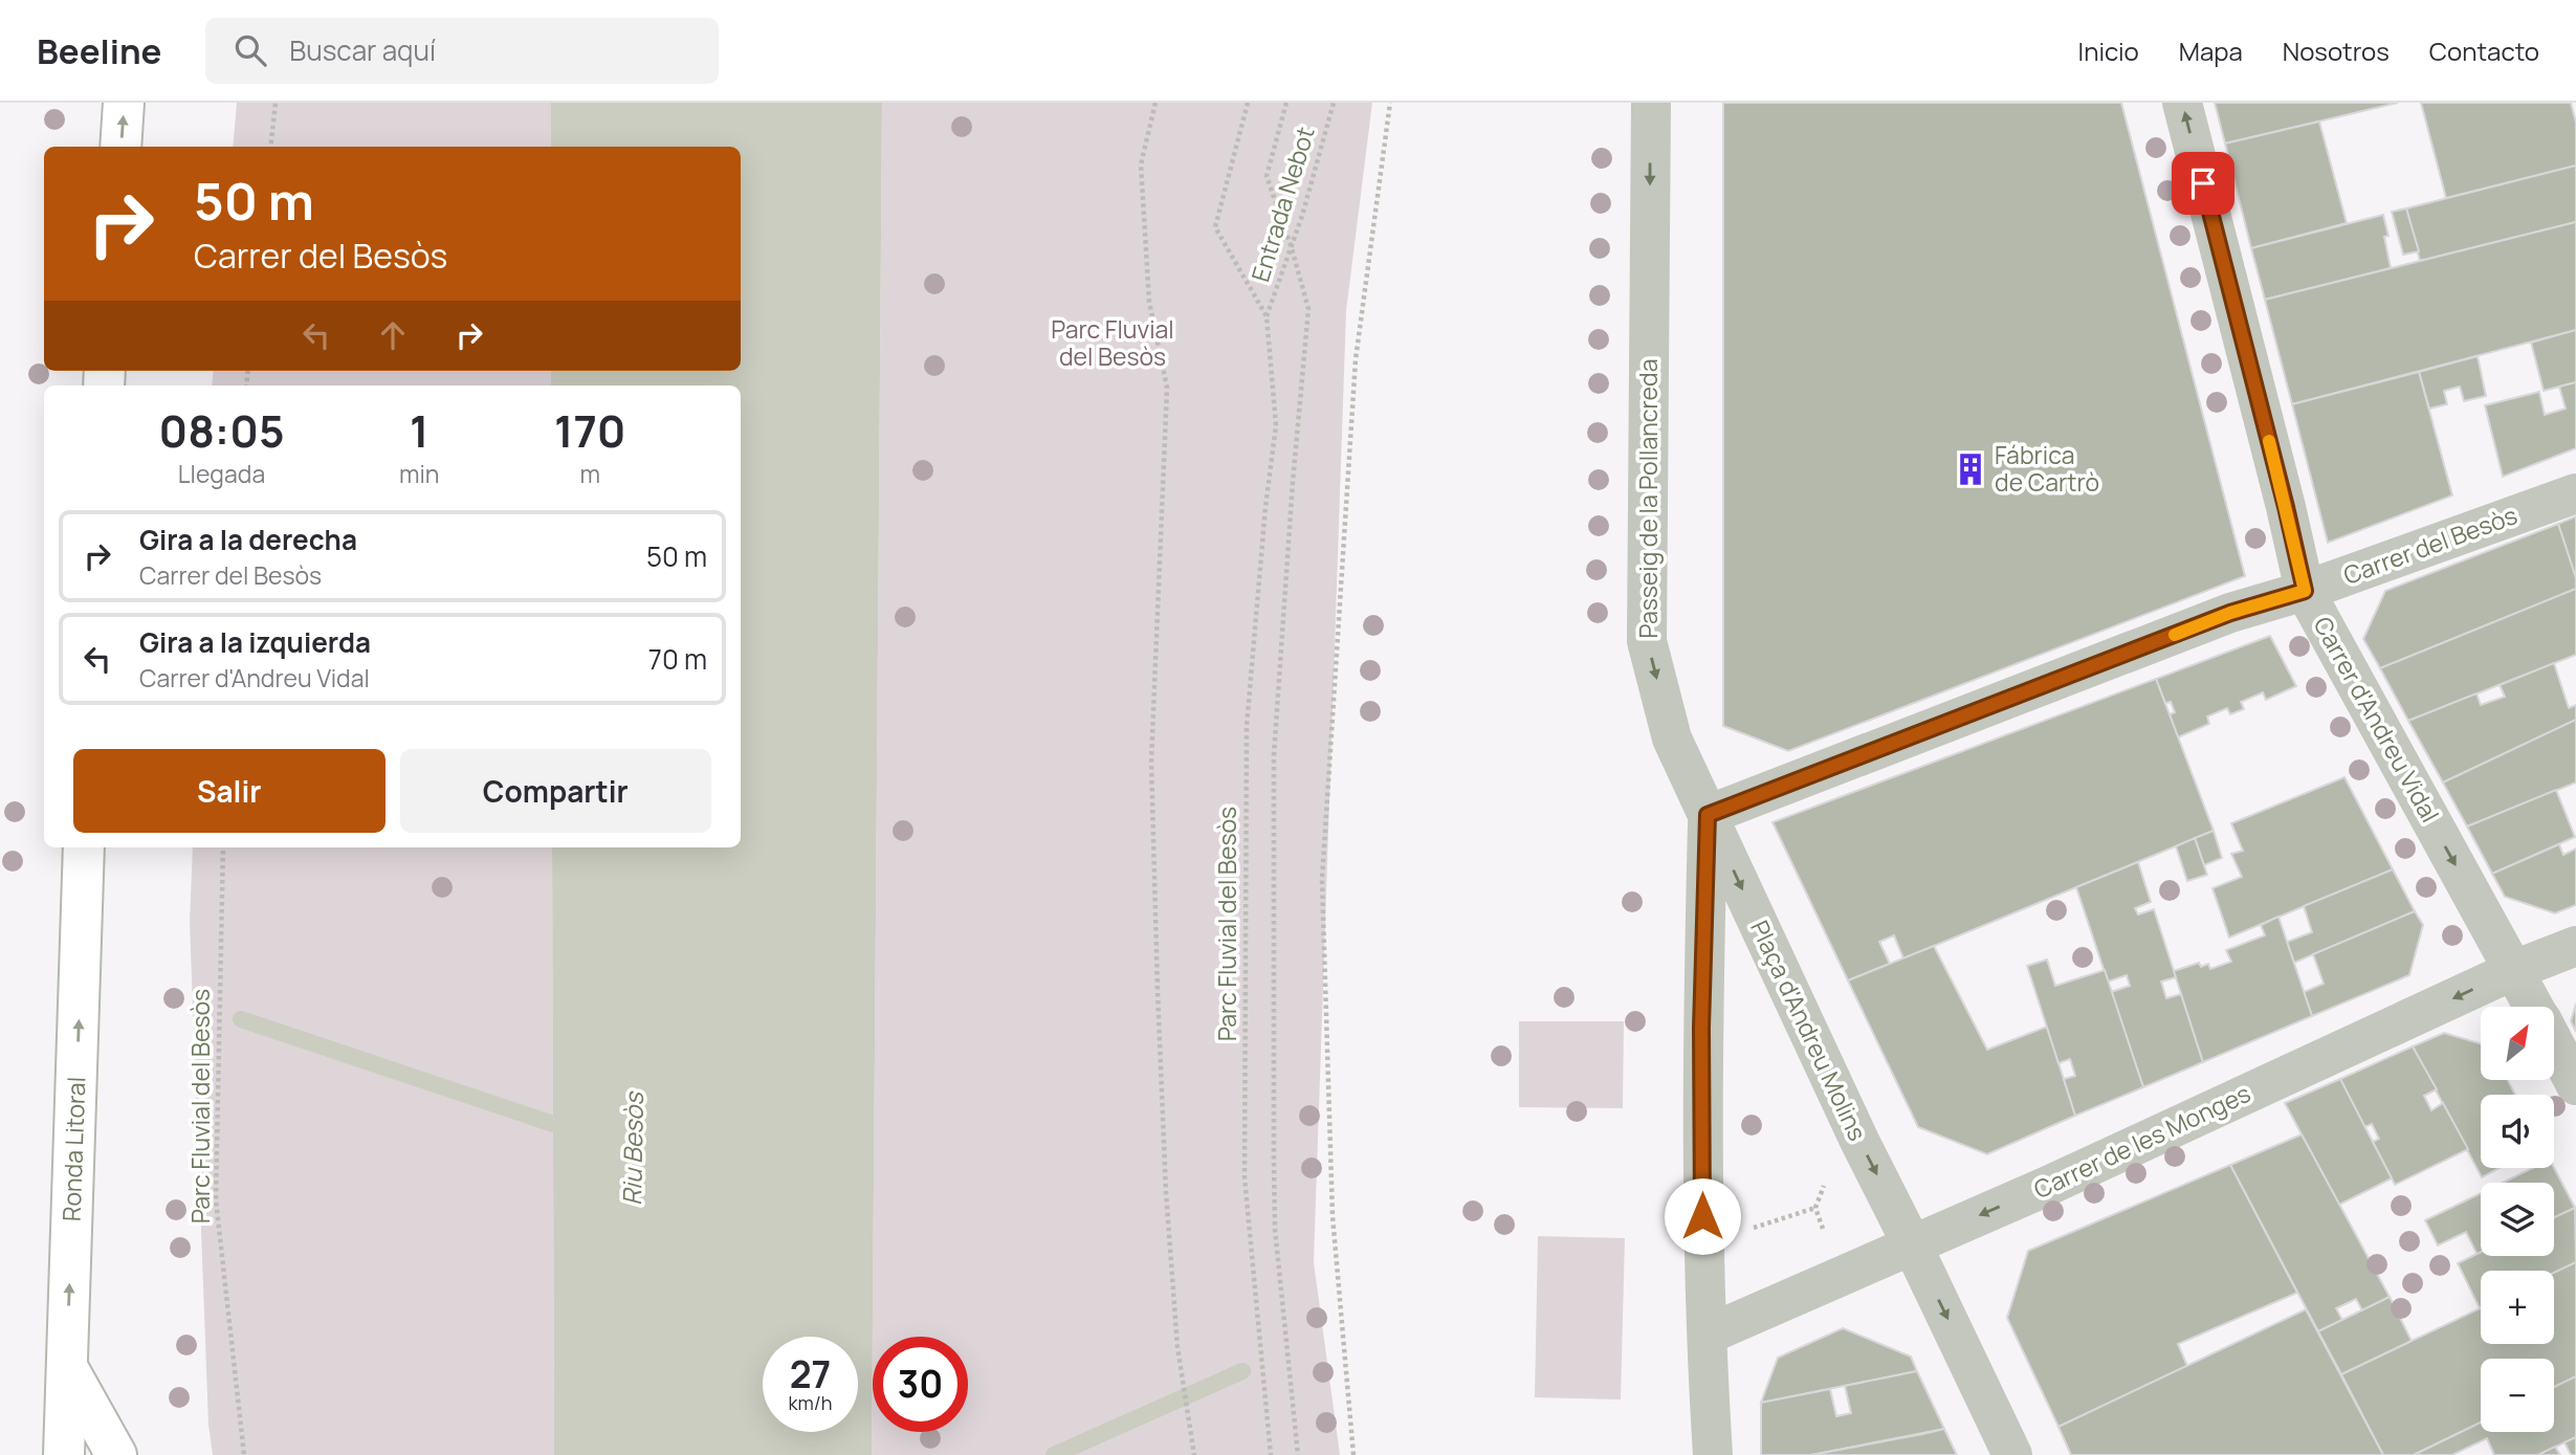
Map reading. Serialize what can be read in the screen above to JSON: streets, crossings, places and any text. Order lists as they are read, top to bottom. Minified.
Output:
{"streets":{"highway":["Ronda Litoral"],"street":["Passeig de la Pollancreda","Carrer del Besòs","Carrer d'Andreu Vidal","Plaça d'Andreu Molins","Carrer de les Monges"],"path":["Entrada Nebot","Parc Fluvial del Besòs"]},"crossings":[["Entrada Nebot","Parc Fluvial del Besòs"],["Passeig de la Pollancreda","Carrer del Besòs"],["Passeig de la Pollancreda","Plaça d'Andreu Molins"],["Passeig de la Pollancreda","Carrer de les Monges"],["Carrer del Besòs","Carrer d'Andreu Vidal"],["Carrer del Besòs","Plaça d'Andreu Molins"],["Carrer d'Andreu Vidal","Carrer de les Monges"],["Plaça d'Andreu Molins","Carrer de les Monges"]],"one_way":["Passeig de la Pollancreda","Plaça d'Andreu Molins","Carrer de les Monges","Ronda Litoral"],"water":["Riu Besòs"],"parks":["Parc Fluvial del Besòs"],"places":{"building":["Fábrica de Cartrò"]},"north":"top right","page":{"header":"Beeline","search":"Buscar aquí","nav":["Inicio","Mapa","Nosotros","Contacto"],"turn":["50 m","Carrer del Besòs"],"eta":["08:05","Llegada","1","min","170","m"],"list":[{"name":"Gira a la derecha","note":"Carrer del Besòs","value":"50 m"},{"name":"Gira a la izquierda","note":"Carrer d'Andreu Vidal","value":"70 m"}],"buttons":["Salir","Compartir"],"map_buttons":["+","−"],"speed":"27 km/h","limit":"30"}}
